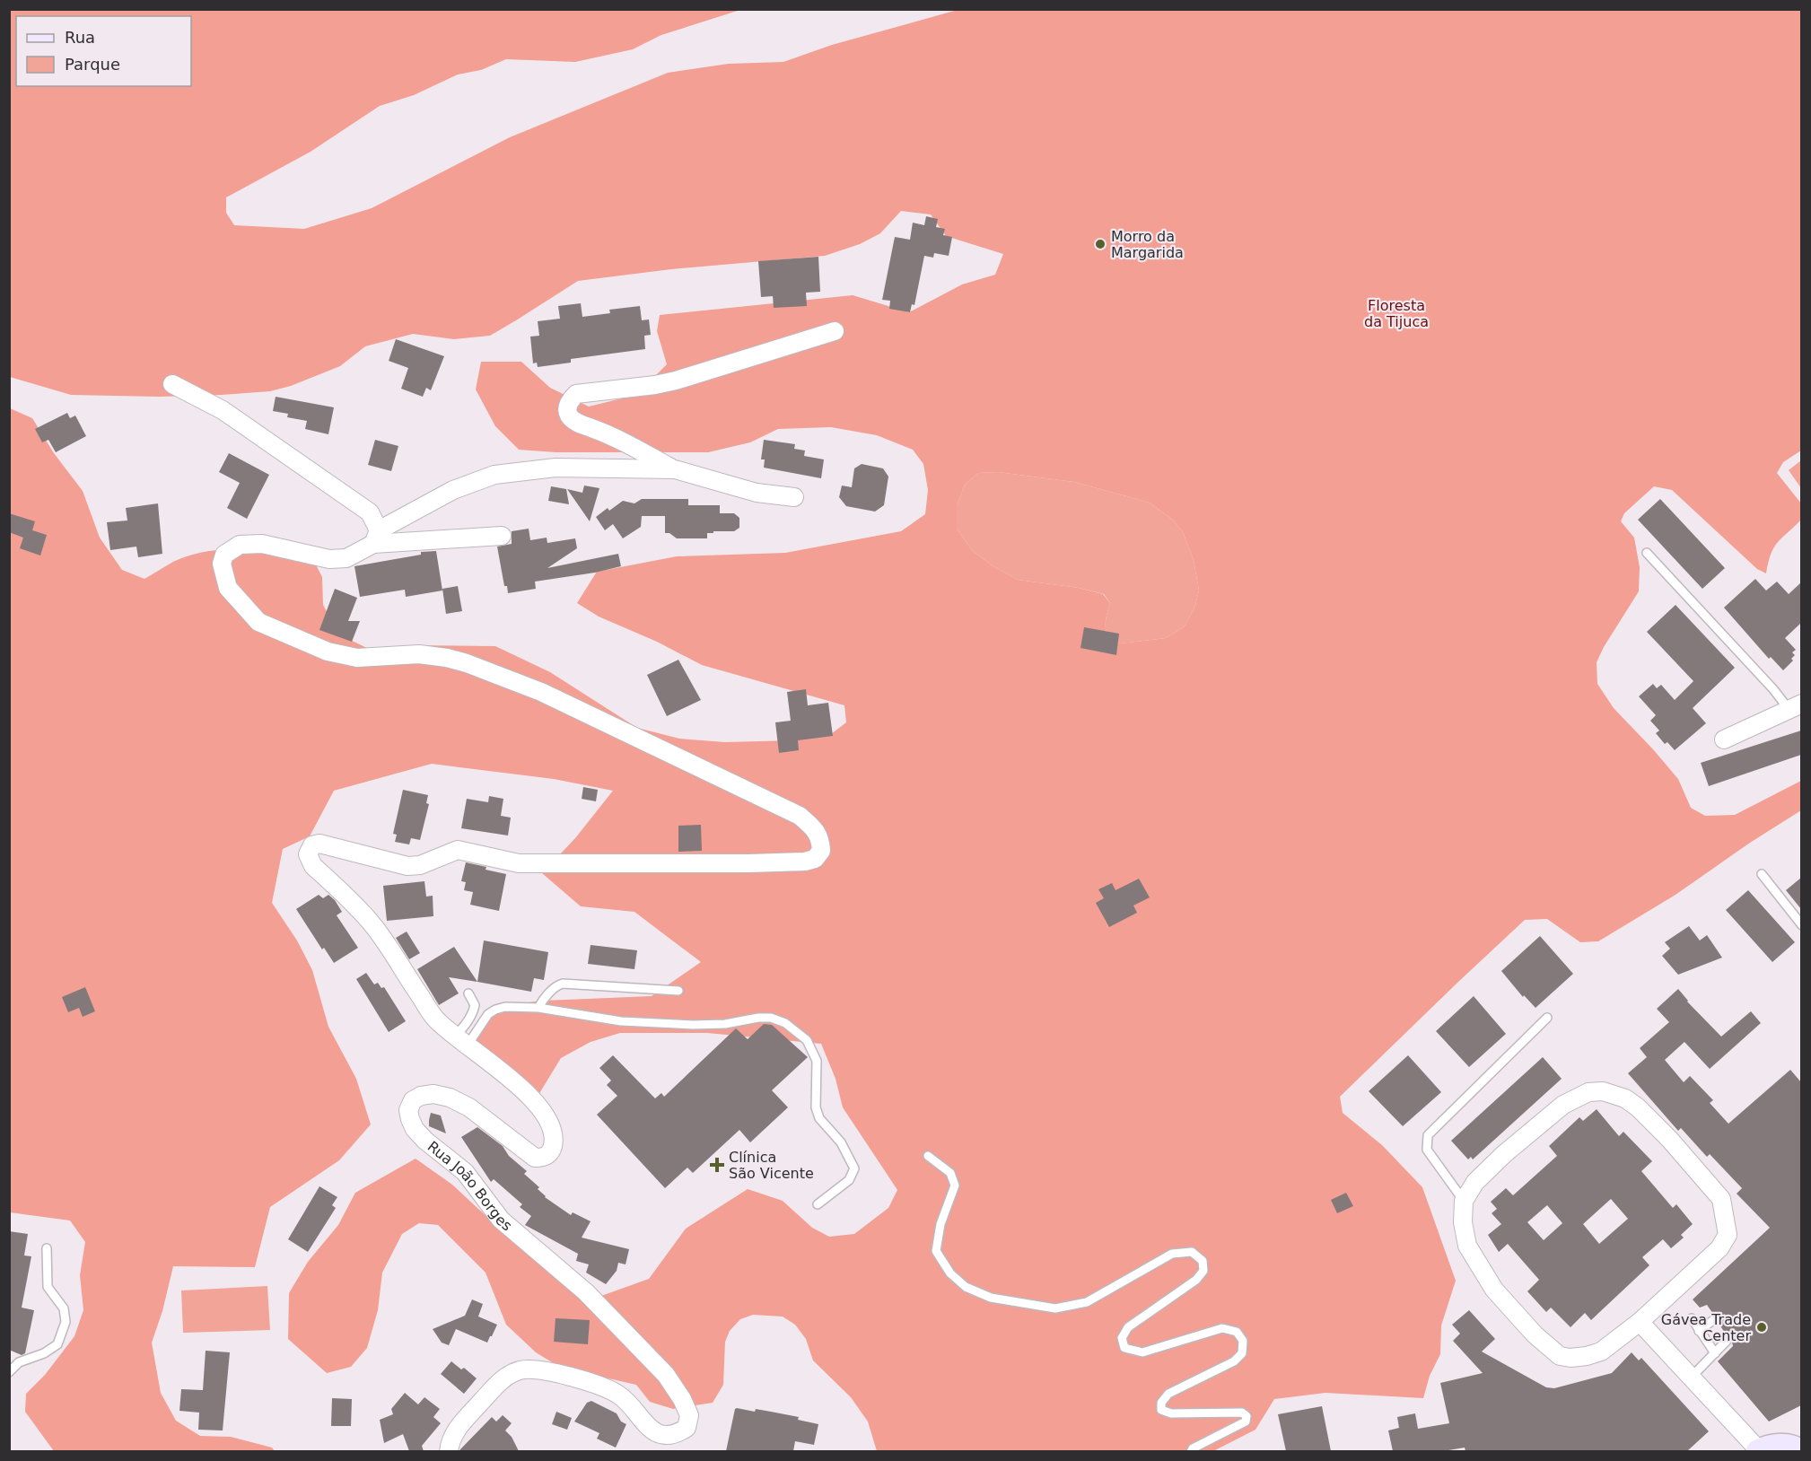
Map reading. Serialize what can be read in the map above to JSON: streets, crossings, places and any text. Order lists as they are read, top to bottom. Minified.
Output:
{"streets":{"street":["Rua João Borges"]},"parks":["Floresta da Tijuca"],"places":{"other":["Morro da Margarida","Gávea Trade Center"],"health":["Clínica São Vicente"]},"legend":["Rua","Parque"]}
